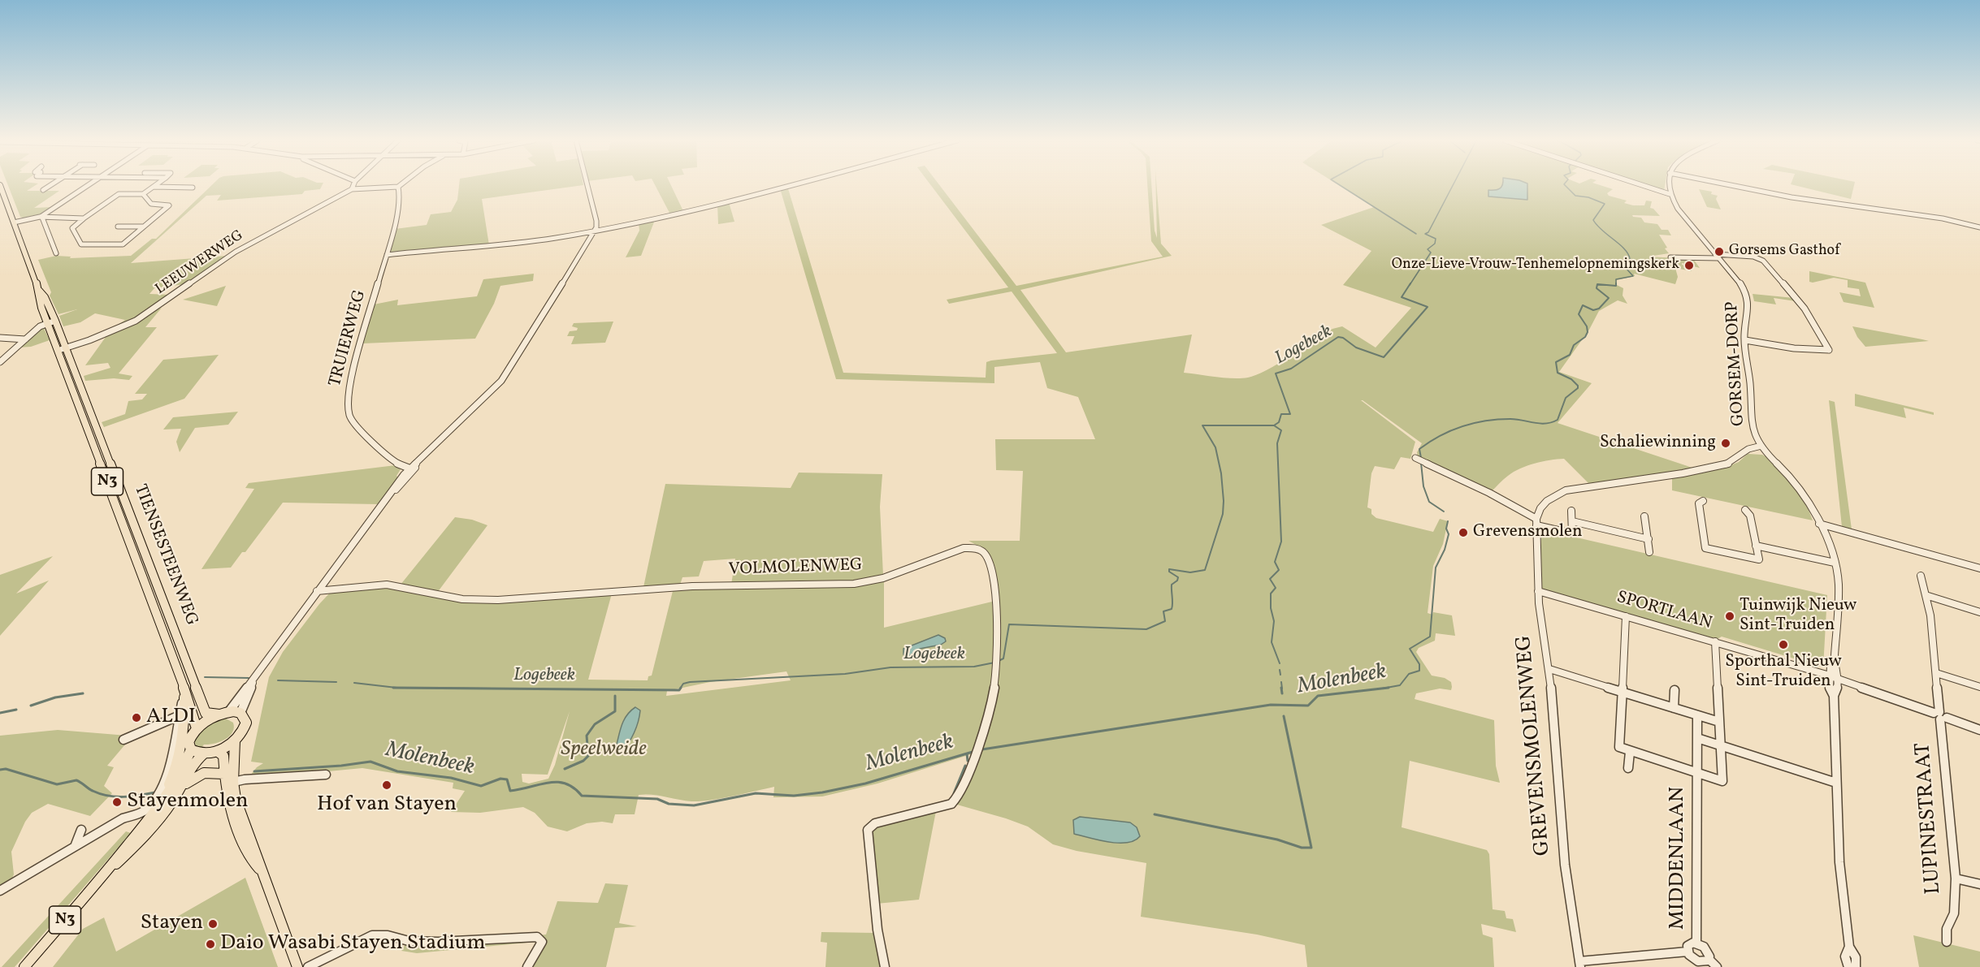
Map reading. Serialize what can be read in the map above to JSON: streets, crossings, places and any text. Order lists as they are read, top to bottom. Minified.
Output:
{"streets":{"main road":["N3","TIENSESTEENWEG"],"street":["LEEUWERWEG","TRUIERWEG","GORSEM-DORP","VOLMOLENWEG","SPORTLAAN","GREVENSMOLENWEG","LUPINESTRAAT","MIDDENLAAN"]},"crossings":[["LEEUWERWEG","TIENSESTEENWEG"],["GORSEM-DORP","SPORTLAAN"],["N3","TIENSESTEENWEG"],["SPORTLAAN","GREVENSMOLENWEG"],["SPORTLAAN","LUPINESTRAAT"],["SPORTLAAN","MIDDENLAAN"]],"water":["Logebeek","Molenbeek"],"parks":["Speelweide"],"places":["Gorsems Gasthof","Onze-Lieve-Vrouw-Tenhemelopnemingskerk","Schaliewinning","Grevensmolen","Tuinwijk Nieuw Sint-Truiden","Sporthal Nieuw Sint-Truiden","ALDI","Hof van Stayen","Stayenmolen","Stayen","Daio Wasabi Stayen Stadium"]}
